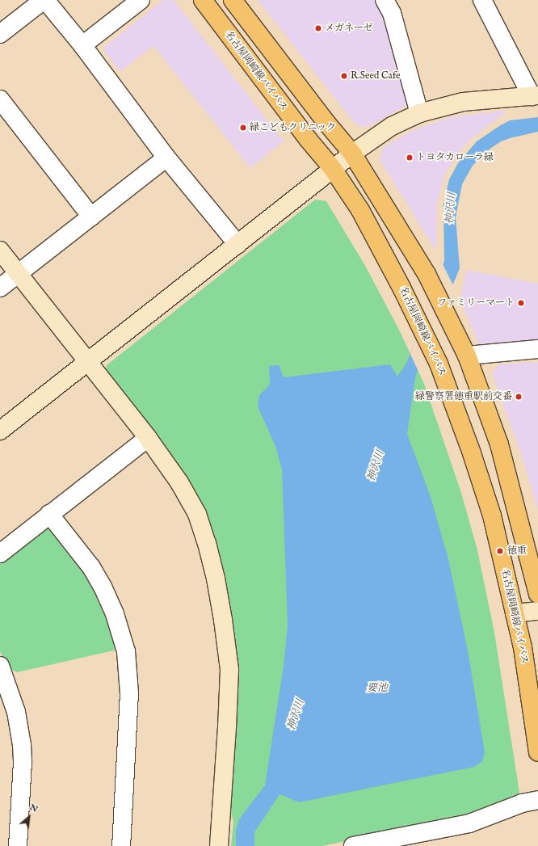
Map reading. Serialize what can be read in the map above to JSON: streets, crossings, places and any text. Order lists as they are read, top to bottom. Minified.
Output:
{"streets":{"main road":["名古屋岡崎線バイパス"]},"water":["神沢川","要池"],"places":["メガネーゼ","R.Seed Cafe","緑こどもクリニック","トヨタカローラ緑","ファミリーマート","緑警察署徳重駅前交番","徳重"],"north":"top right"}
